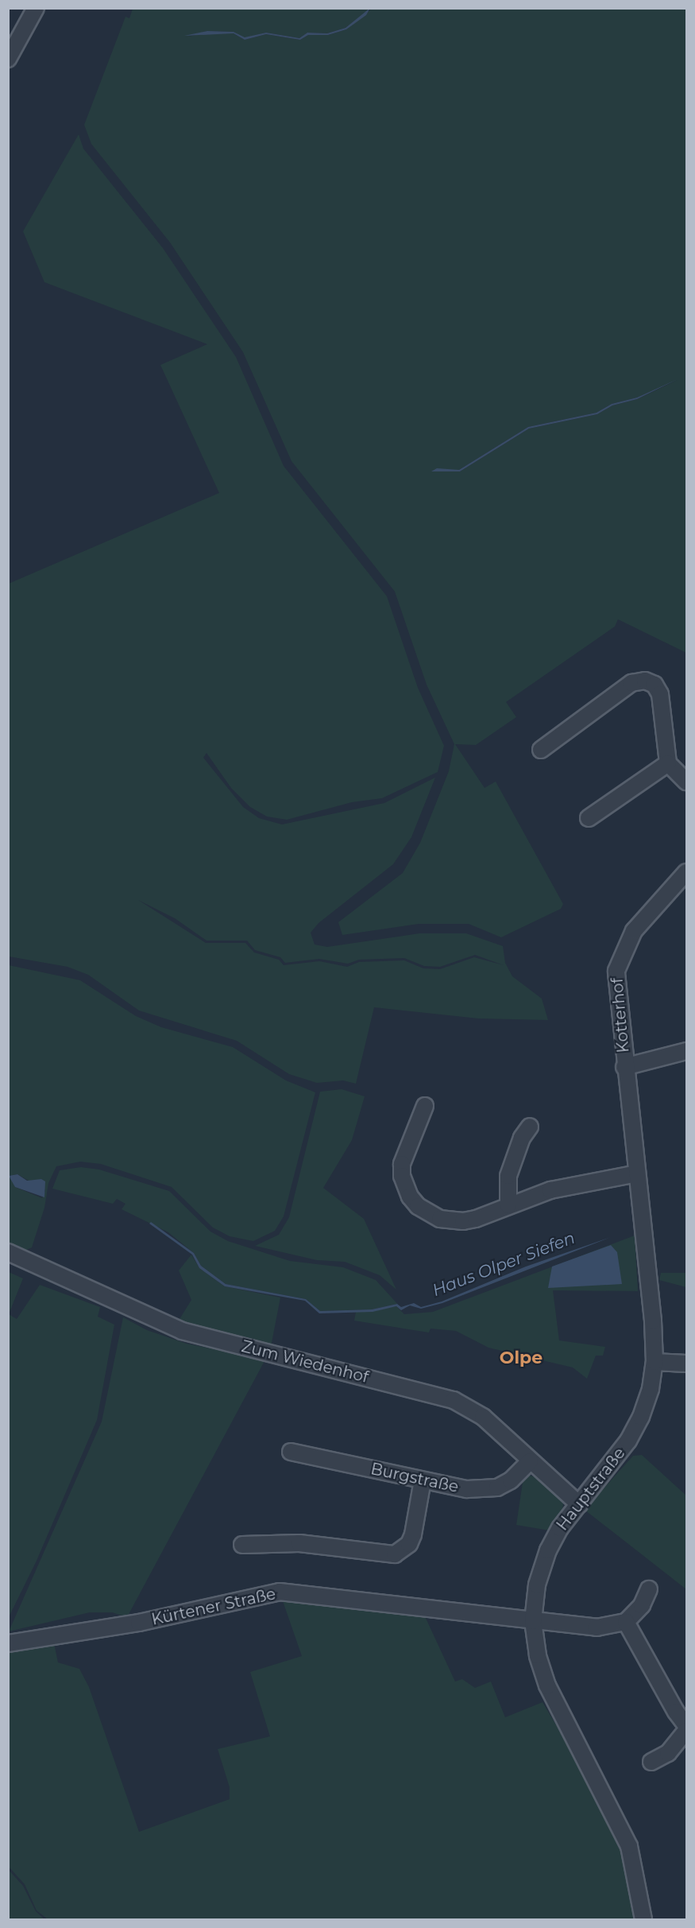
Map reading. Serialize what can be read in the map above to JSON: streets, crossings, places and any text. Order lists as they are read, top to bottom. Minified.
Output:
{"streets":{"street":["Kotterhof","Zum Wiedenhof","Burgstraße","Hauptstraße","Kürtener Straße"]},"crossings":[["Kotterhof","Hauptstraße"],["Zum Wiedenhof","Burgstraße"],["Zum Wiedenhof","Hauptstraße"],["Hauptstraße","Kürtener Straße"]],"districts":["Olpe"],"water":["Haus Olper Siefen"]}
